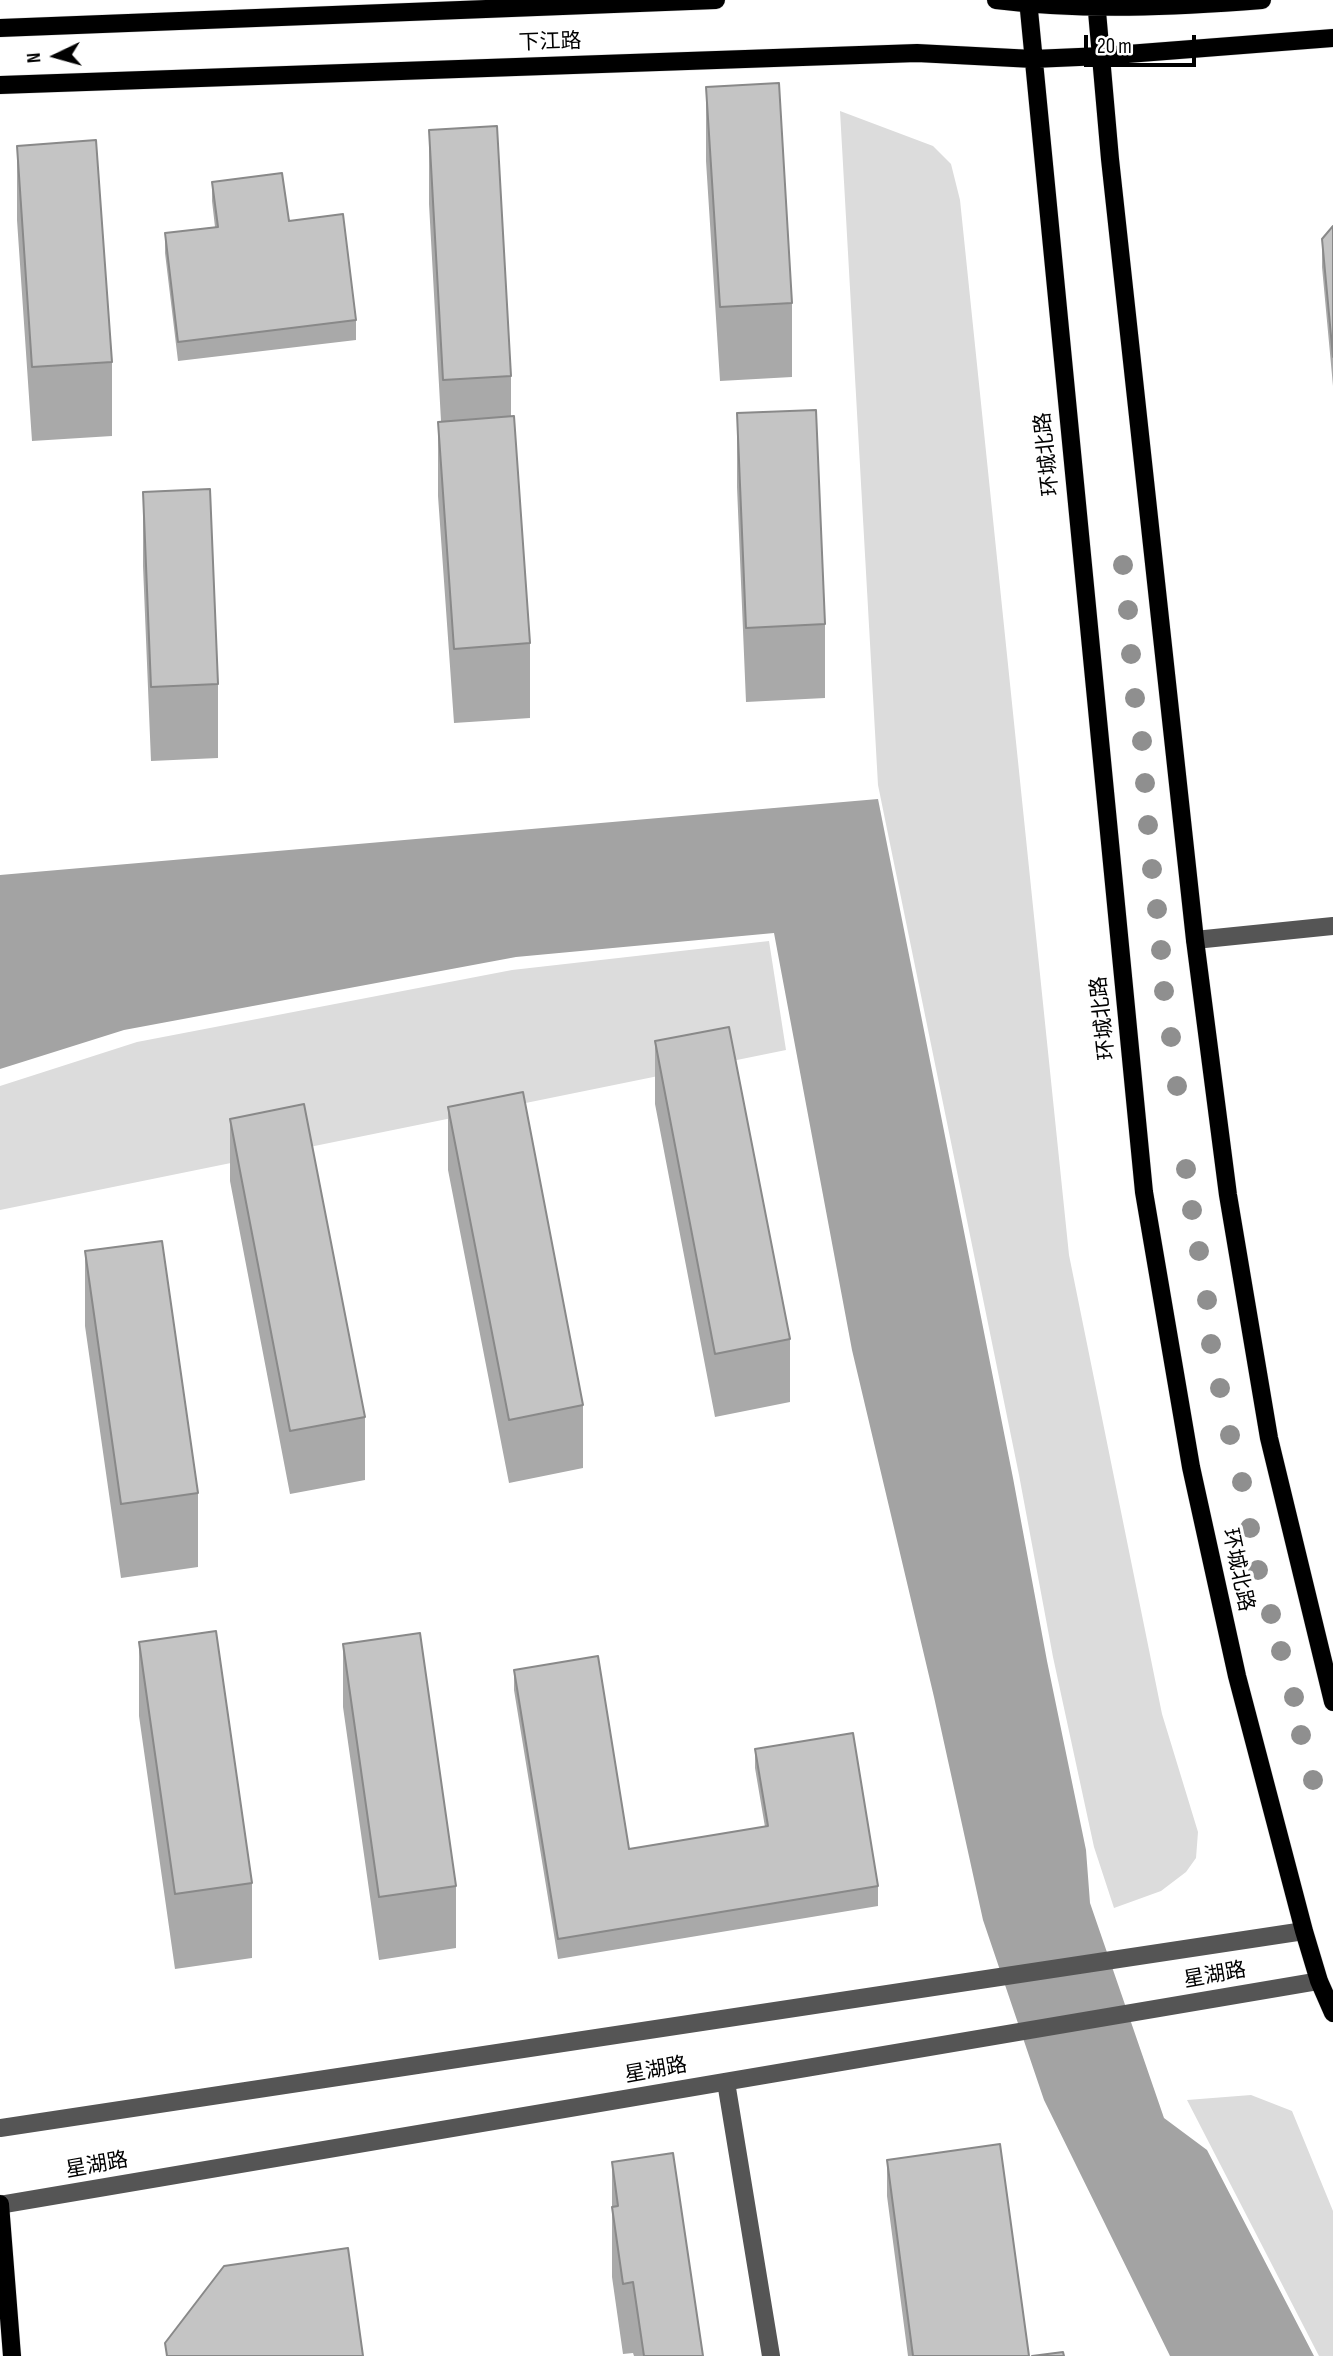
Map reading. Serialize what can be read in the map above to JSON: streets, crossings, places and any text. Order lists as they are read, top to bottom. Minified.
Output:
{"streets":{"main road":["下江路","环城北路"],"street":["星湖路"]},"crossings":[["下江路","环城北路"],["环城北路","星湖路"]],"scale_bar":"20 m","north":"left"}
